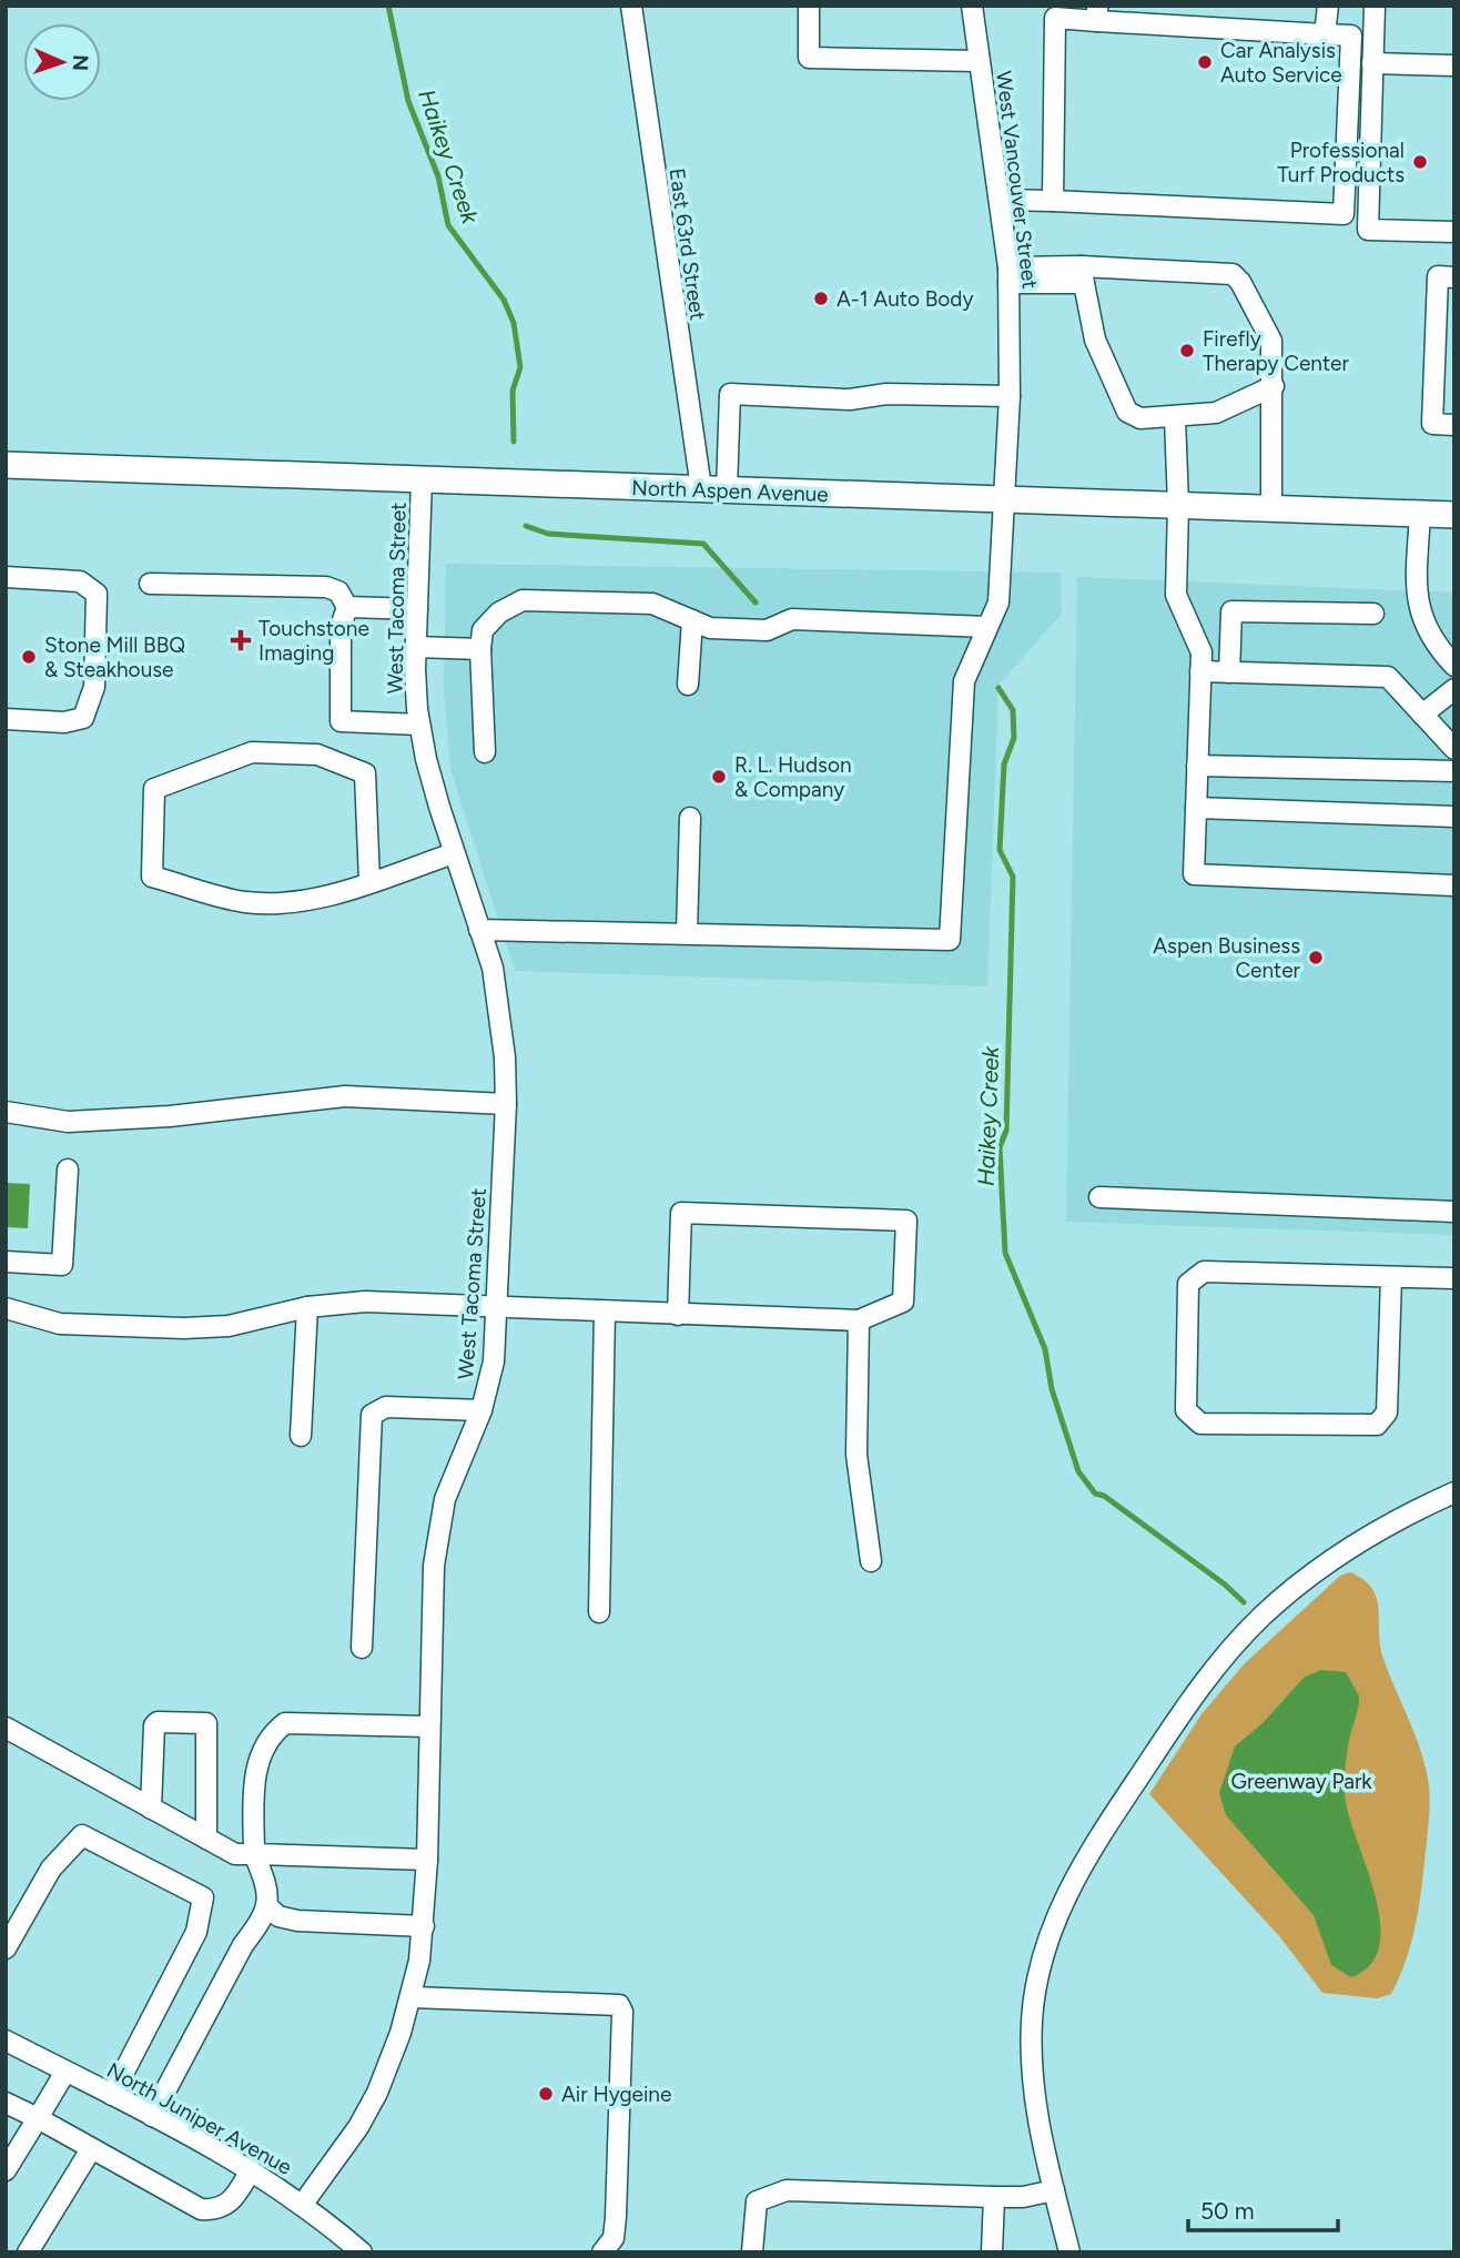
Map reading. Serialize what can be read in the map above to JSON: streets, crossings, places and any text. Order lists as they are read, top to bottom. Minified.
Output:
{"streets":{"main road":["North Aspen Avenue"],"street":["West Vancouver Street","East 63rd Street","West Tacoma Street","North Juniper Avenue"]},"crossings":[["West Vancouver Street","North Aspen Avenue"],["East 63rd Street","North Aspen Avenue"],["North Aspen Avenue","West Tacoma Street"],["West Tacoma Street","North Juniper Avenue"]],"water":["Haikey Creek"],"parks":["Greenway Park"],"places":{"other":["Car Analysis Auto Service","Professional Turf Products","A-1 Auto Body","Firefly Therapy Center","Stone Mill BBQ & Steakhouse","R. L. Hudson & Company","Aspen Business Center","Air Hygeine"],"health":["Touchstone Imaging"]},"scale_bar":"50 m","north":"right"}
